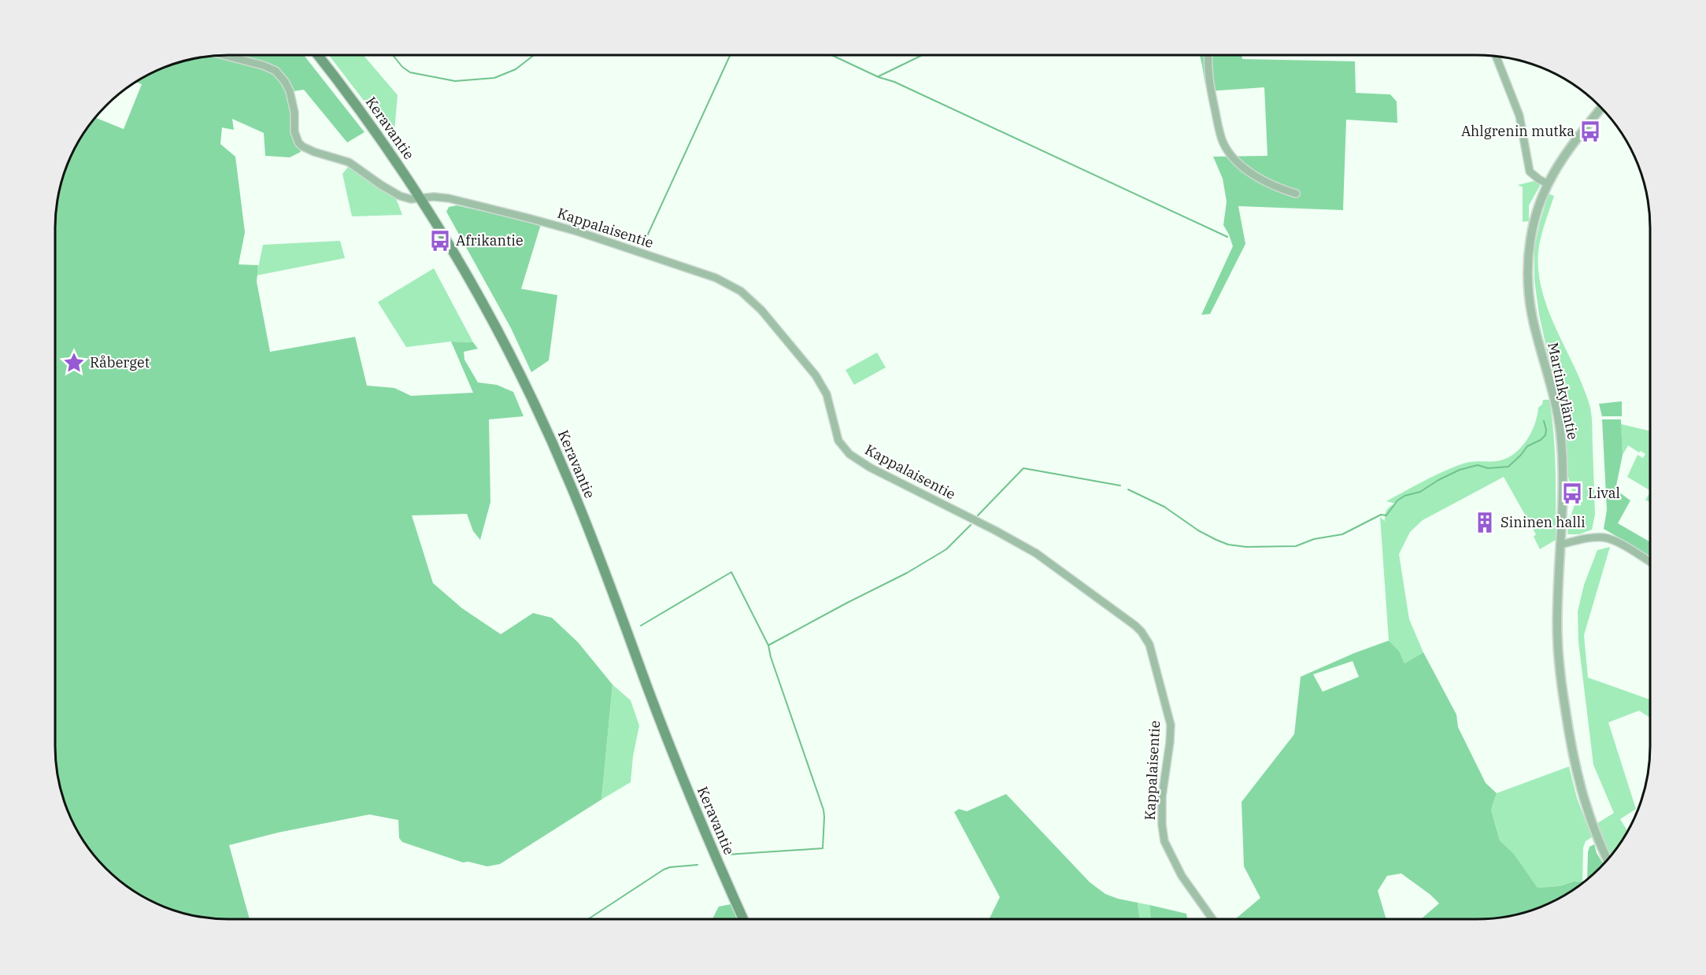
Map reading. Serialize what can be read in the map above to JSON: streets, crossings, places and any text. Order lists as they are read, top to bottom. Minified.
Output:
{"streets":{"main road":["Keravantie"],"street":["Kappalaisentie","Martinkyläntie"]},"crossings":[["Keravantie","Kappalaisentie"]],"places":{"bus stop":["Ahlgrenin mutka","Afrikantie","Lival"],"place":["Råberget"],"building":["Sininen halli"]}}
